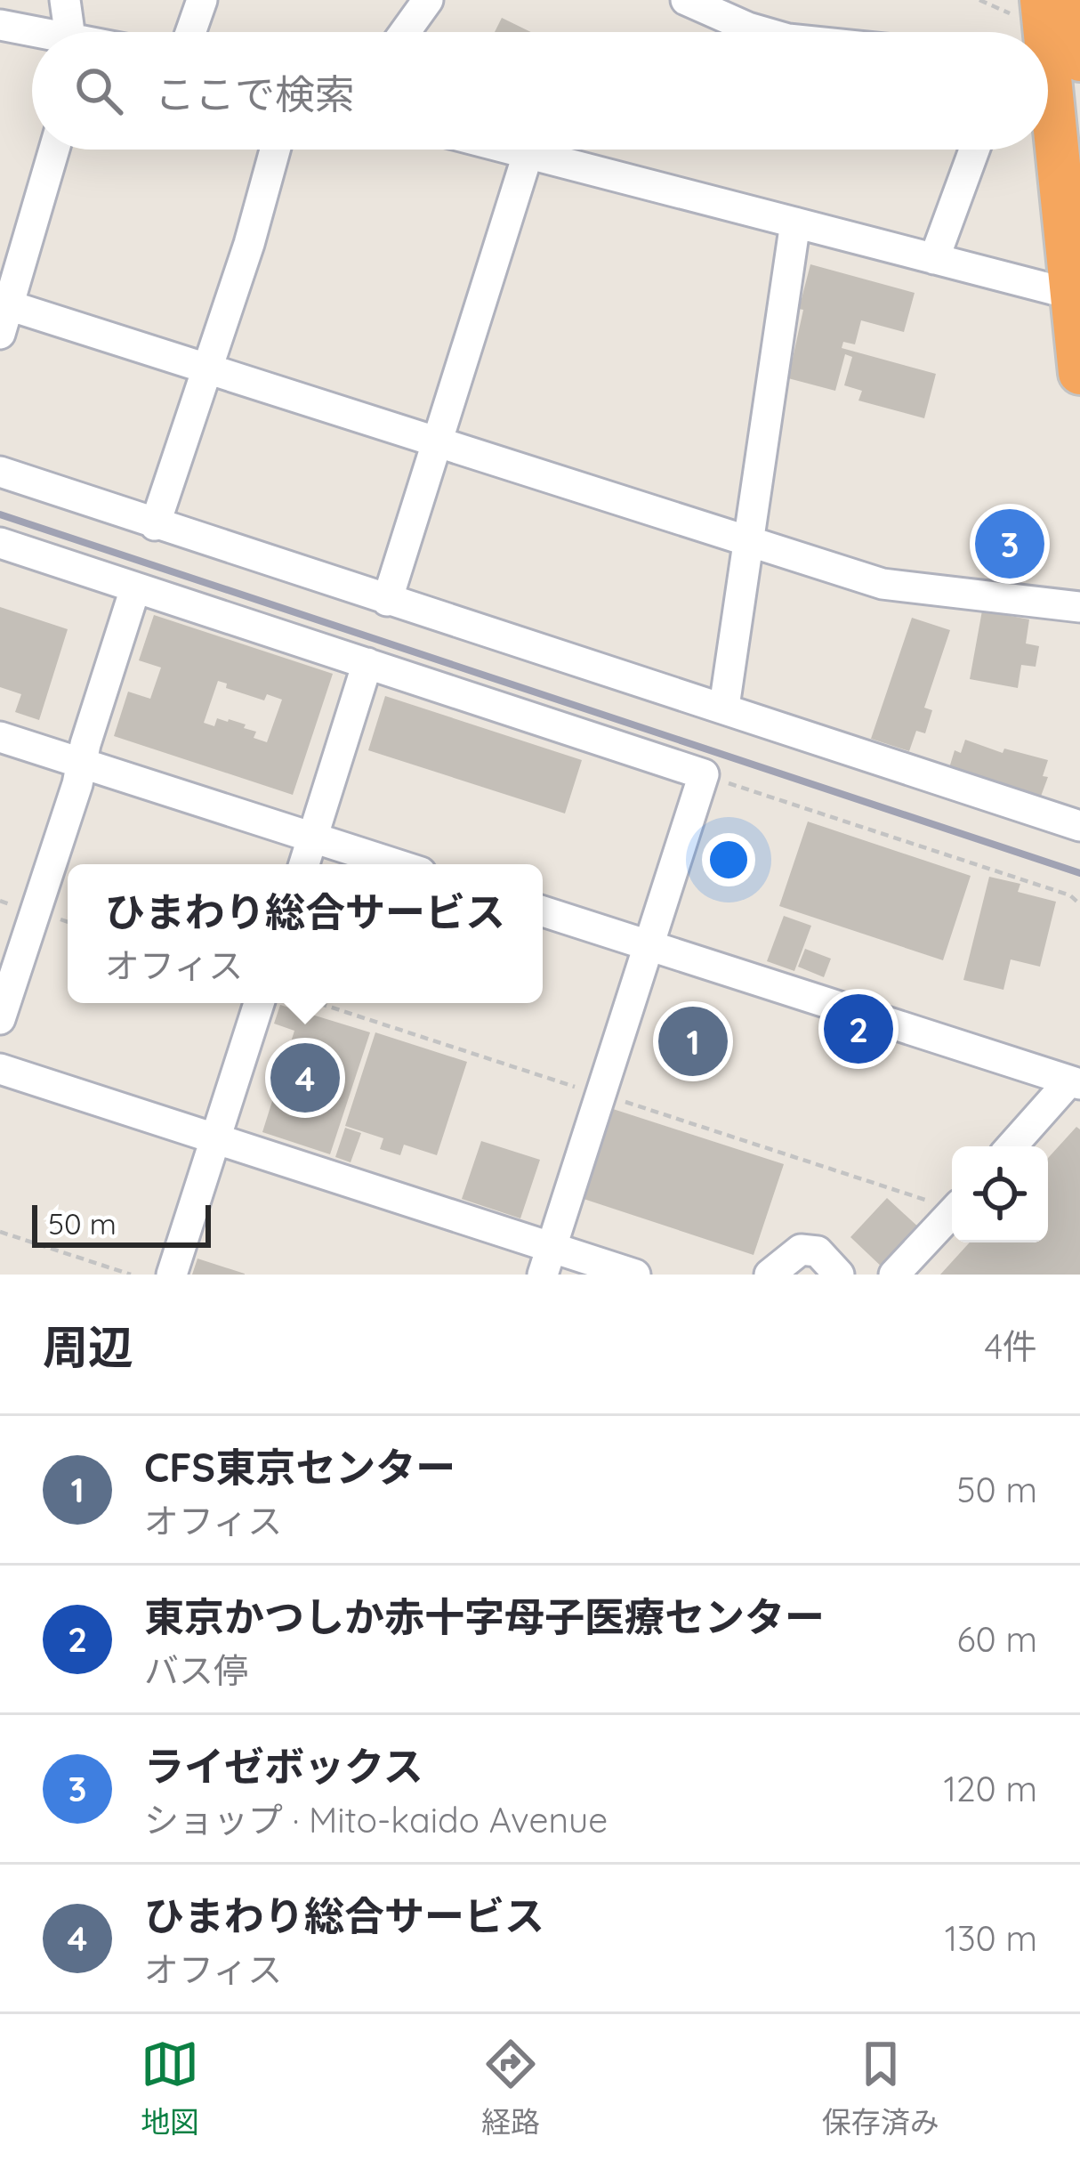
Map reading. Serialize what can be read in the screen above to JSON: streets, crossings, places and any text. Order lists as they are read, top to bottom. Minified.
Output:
{"scale_bar":"50 m","page":{"search":"ここで検索","pins":["3","2","1","4"],"popup":["ひまわり総合サービス","オフィス"],"scale":"50 m","heading":["周辺","4件"],"list":[{"mark":"1","name":"CFS東京センター","note":"オフィス","value":"50 m"},{"mark":"2","name":"東京かつしか赤十字母子医療センター","note":"バス停","value":"60 m"},{"mark":"3","name":"ライゼボックス","note":"ショップ · Mito-kaido Avenue","value":"120 m"},{"mark":"4","name":"ひまわり総合サービス","note":"オフィス","value":"130 m"}],"nav":["地図","経路","保存済み"]}}
